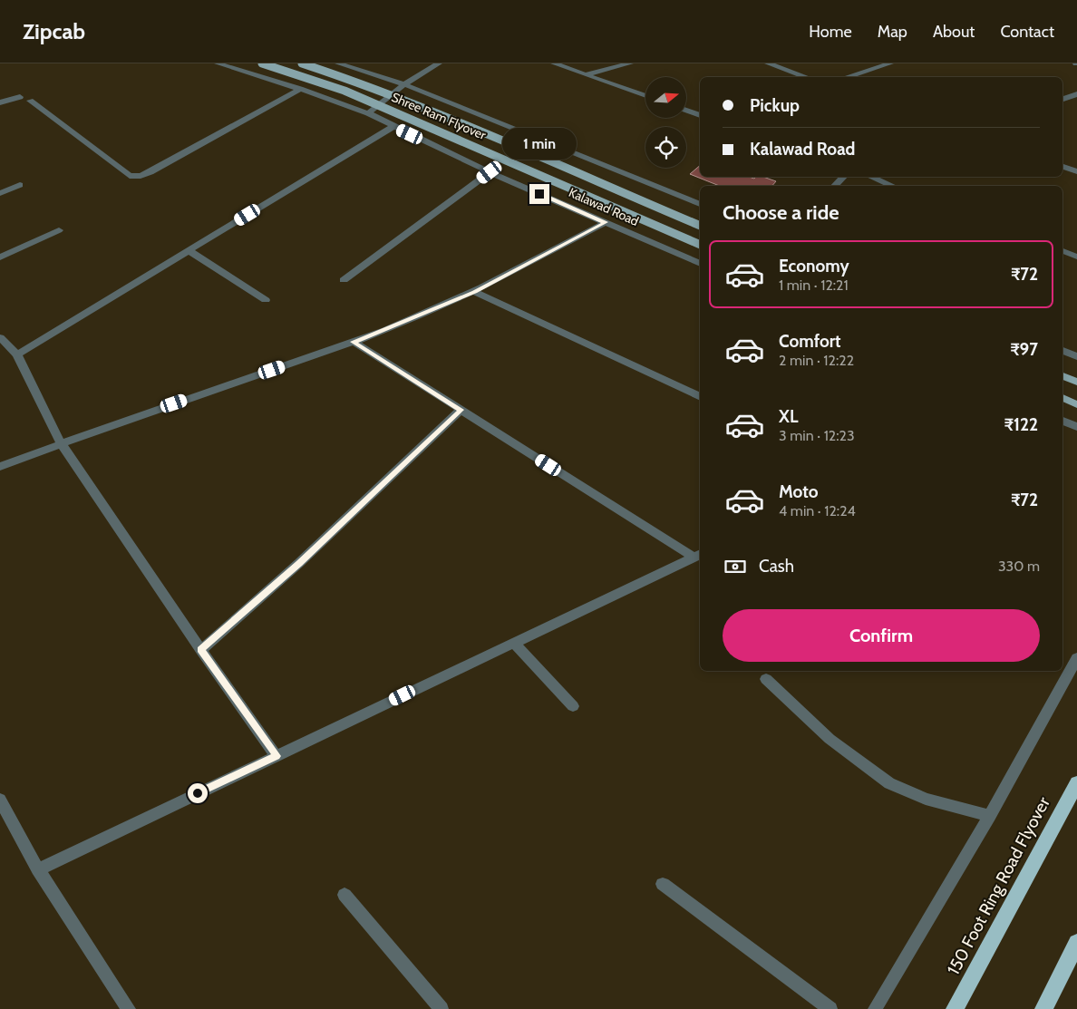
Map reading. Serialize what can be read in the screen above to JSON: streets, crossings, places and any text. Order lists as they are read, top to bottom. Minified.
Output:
{"streets":{"highway":["150 Foot Ring Road Flyover"],"main road":["Shree Ram Flyover"],"street":["Kalawad Road"]},"north":"right","page":{"header":"Zipcab","nav":["Home","Map","About","Contact"],"banner":["Pickup","Kalawad Road"],"bubble":"1 min","heading":"Choose a ride","list":[{"name":"Economy","note":"1 min · 12:21","value":"₹72"},{"name":"Comfort","note":"2 min · 12:22","value":"₹97"},{"name":"XL","note":"3 min · 12:23","value":"₹122"},{"name":"Moto","note":"4 min · 12:24","value":"₹72"}],"pay":["Cash","330 m"],"buttons":"Confirm"}}
